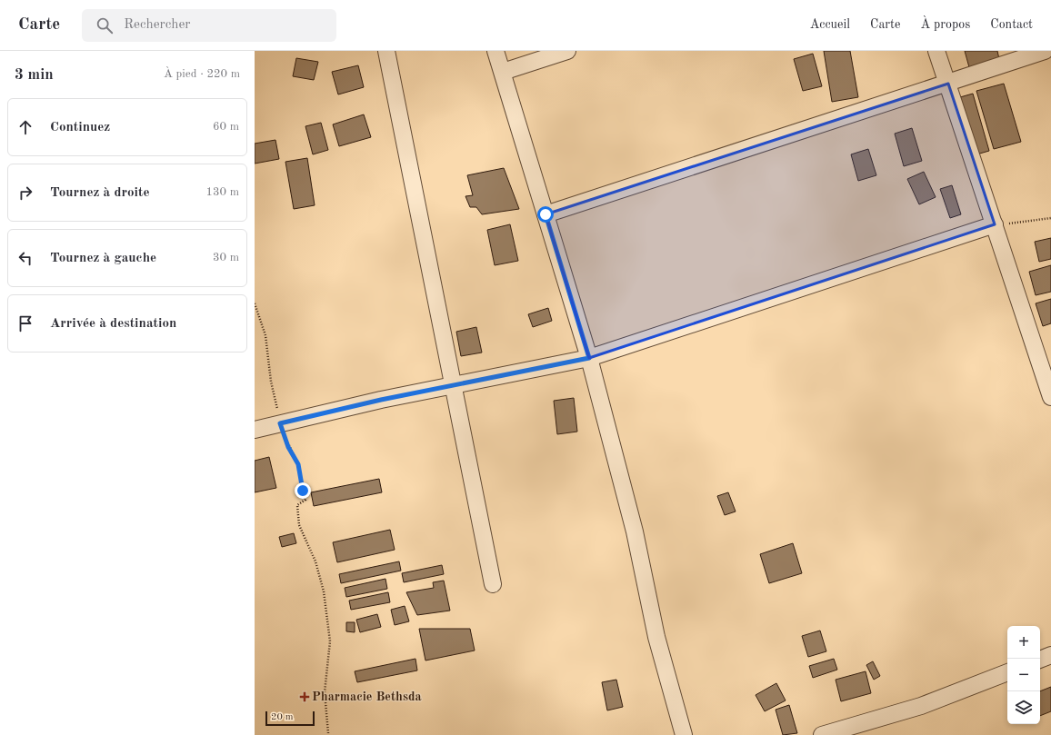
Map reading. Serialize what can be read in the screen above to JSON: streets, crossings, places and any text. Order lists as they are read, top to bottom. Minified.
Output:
{"places":{"health":["Pharmacie Bethsda"]},"scale_bar":"20 m","page":{"header":"Carte","search":"Rechercher","nav":["Accueil","Carte","À propos","Contact"],"heading":["3 min","À pied · 220 m"],"list":[["Continuez","60 m"],["Tournez à droite","130 m"],["Tournez à gauche","30 m"],"Arrivée à destination"],"map_buttons":["+","−"],"scale":"20 m"}}
